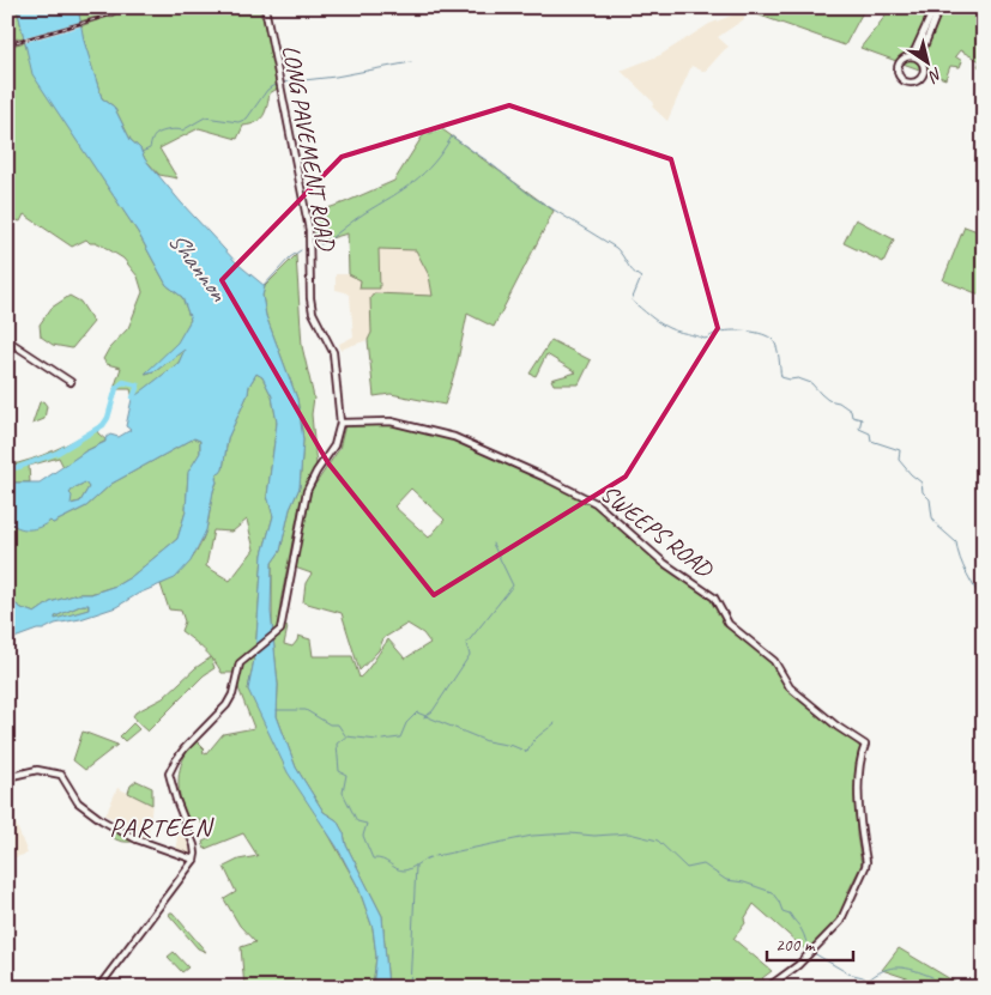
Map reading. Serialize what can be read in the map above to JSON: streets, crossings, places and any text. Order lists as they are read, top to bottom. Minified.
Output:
{"streets":{"street":["LONG PAVEMENT ROAD","SWEEPS ROAD"]},"crossings":[["LONG PAVEMENT ROAD","SWEEPS ROAD"]],"districts":["PARTEEN"],"water":["Shannon"],"scale_bar":"200 m","north":"bottom right"}
